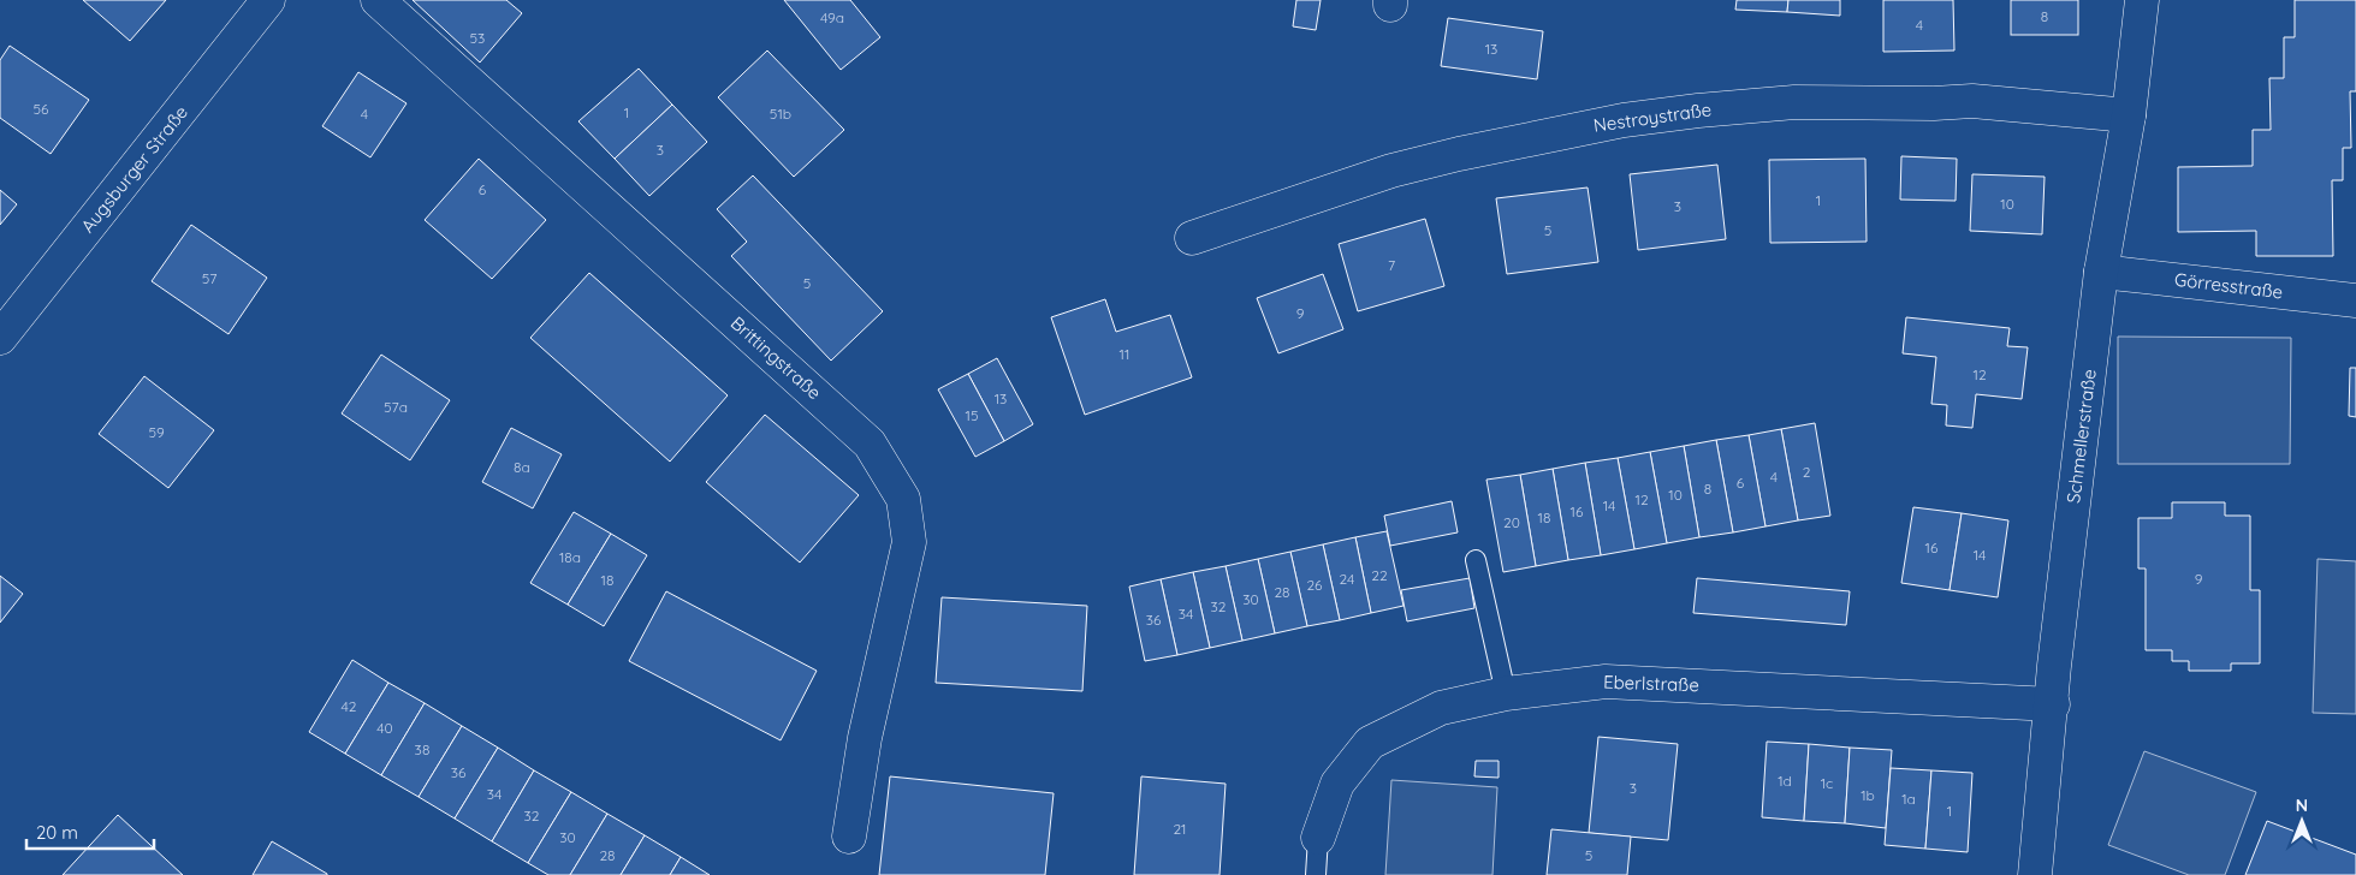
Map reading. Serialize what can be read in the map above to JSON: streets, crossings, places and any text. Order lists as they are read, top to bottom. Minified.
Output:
{"streets":{"street":["Nestroystraße","Augsburger Straße","Görresstraße","Brittingstraße","Schmellerstraße","Eberlstraße"]},"crossings":[["Nestroystraße","Schmellerstraße"],["Görresstraße","Schmellerstraße"],["Schmellerstraße","Eberlstraße"]],"house_numbers":["8","49a","4","53","13","56","1","4","51b","3","6","1","10","3","5","7","57","5","9","11","12","13","57a","15","59","8a","2","4","6","8","10","12","14","16","18","20","16","14","18a","22","24","9","18","26","28","30","32","34","36","42","40","38","36","1d","1c","3","34","1b","1a","1","32","21","30","28","5"],"scale_bar":"20 m","north":"top"}
